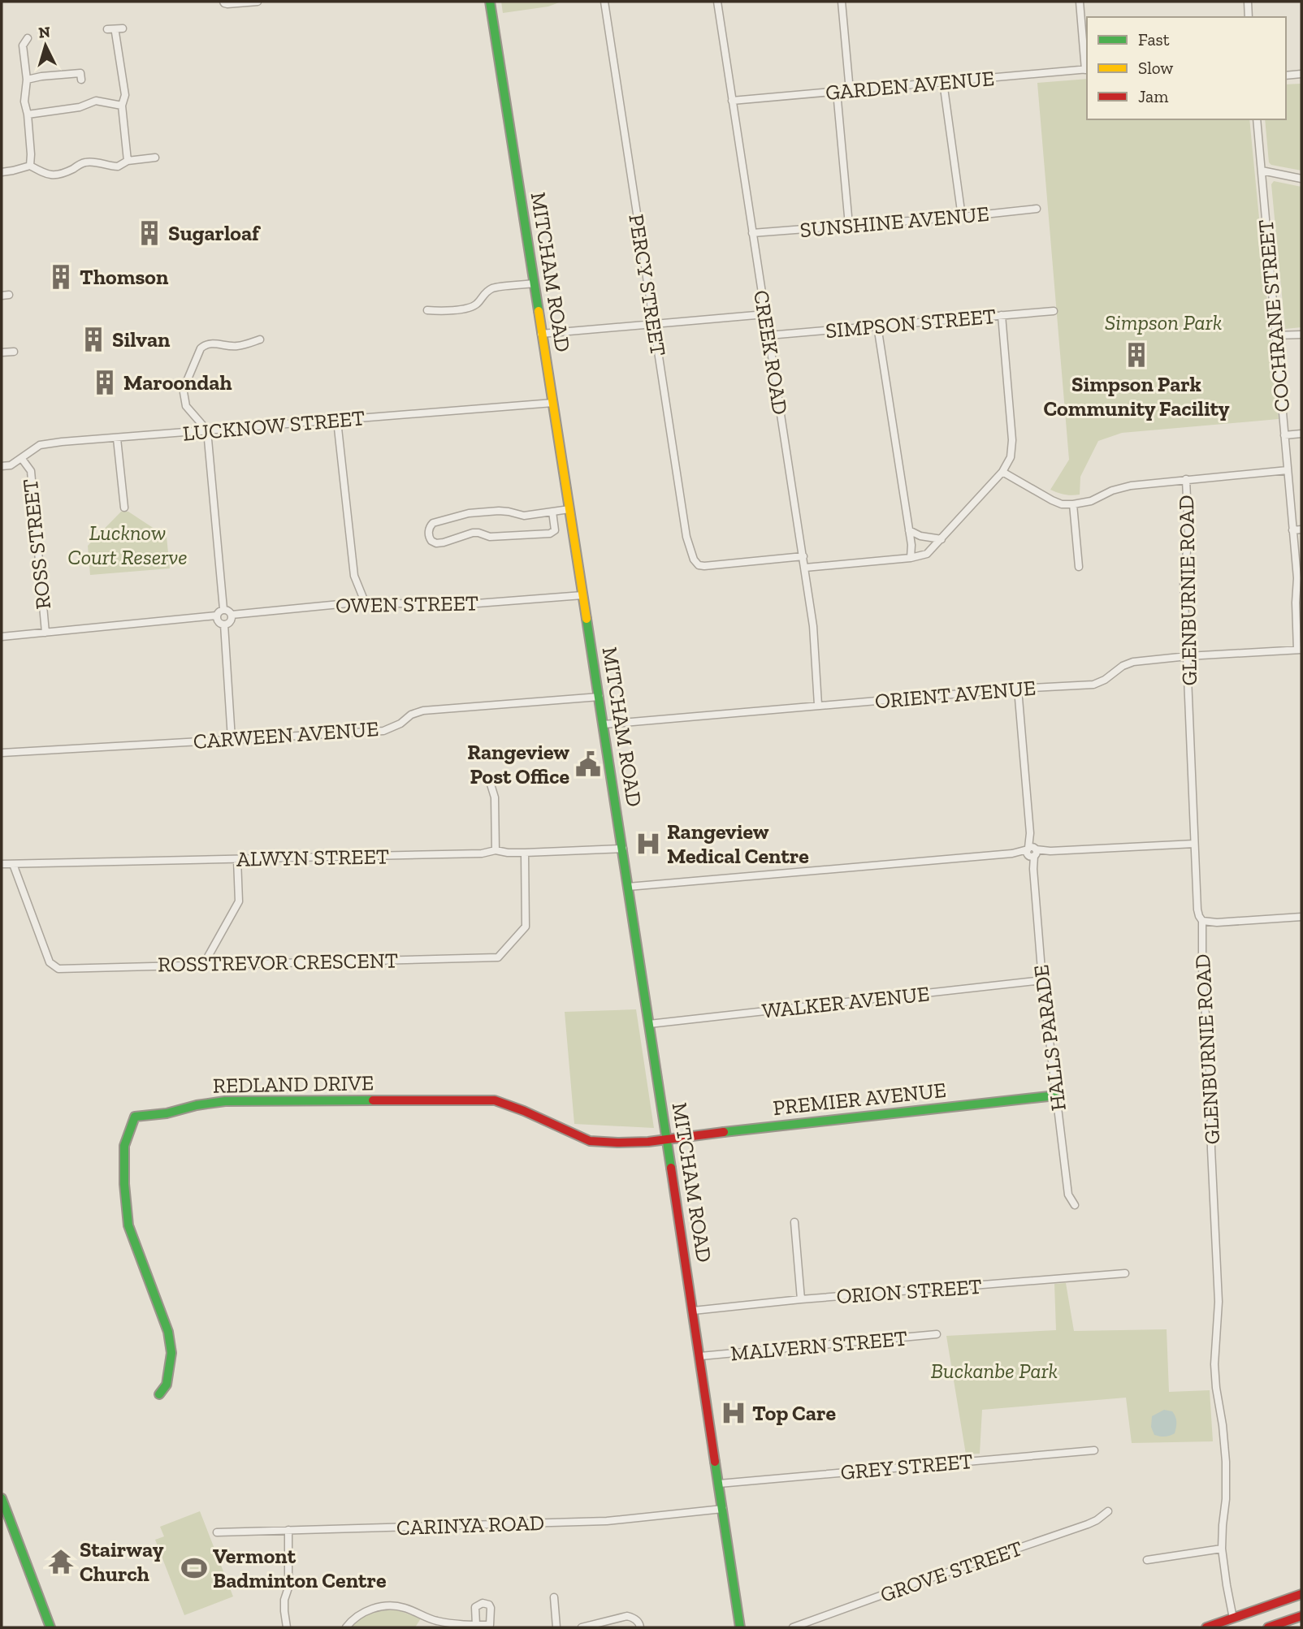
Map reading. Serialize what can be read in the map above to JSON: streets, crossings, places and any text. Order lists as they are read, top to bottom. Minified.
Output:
{"streets":{"main road":["MITCHAM ROAD","REDLAND DRIVE","PREMIER AVENUE"],"street":["GARDEN AVENUE","SUNSHINE AVENUE","PERCY STREET","COCHRANE STREET","SIMPSON STREET","CREEK ROAD","LUCKNOW STREET","ROSS STREET","GLENBURNIE ROAD","OWEN STREET","ORIENT AVENUE","CARWEEN AVENUE","ALWYN STREET","ROSSTREVOR CRESCENT","WALKER AVENUE","HALLS PARADE","ORION STREET","MALVERN STREET","GREY STREET","CARINYA ROAD","GROVE STREET"]},"crossings":[["GARDEN AVENUE","CREEK ROAD"],["SUNSHINE AVENUE","CREEK ROAD"],["MITCHAM ROAD","LUCKNOW STREET"],["MITCHAM ROAD","OWEN STREET"],["MITCHAM ROAD","ORIENT AVENUE"],["MITCHAM ROAD","CARWEEN AVENUE"],["MITCHAM ROAD","ALWYN STREET"],["MITCHAM ROAD","WALKER AVENUE"],["MITCHAM ROAD","REDLAND DRIVE"],["MITCHAM ROAD","PREMIER AVENUE"],["MITCHAM ROAD","ORION STREET"],["MITCHAM ROAD","MALVERN STREET"],["MITCHAM ROAD","GREY STREET"],["MITCHAM ROAD","CARINYA ROAD"],["PERCY STREET","CREEK ROAD"],["COCHRANE STREET","ORIENT AVENUE"],["SIMPSON STREET","CREEK ROAD"],["CREEK ROAD","ORIENT AVENUE"],["LUCKNOW STREET","ROSS STREET"],["GLENBURNIE ROAD","ORIENT AVENUE"],["ORIENT AVENUE","HALLS PARADE"],["ALWYN STREET","ROSSTREVOR CRESCENT"],["WALKER AVENUE","HALLS PARADE"],["HALLS PARADE","PREMIER AVENUE"],["REDLAND DRIVE","PREMIER AVENUE"]],"parks":["Simpson Park","Lucknow Court Reserve","Buckanbe Park"],"places":{"building":["Sugarloaf","Thomson","Silvan","Simpson Park Community Facility","Maroondah"],"public building":["Rangeview Post Office"],"hospital":["Rangeview Medical Centre","Top Care"],"temple":["Stairway Church"],"sports":["Vermont Badminton Centre"]},"legend":["Fast","Slow","Jam"],"north":"top"}
